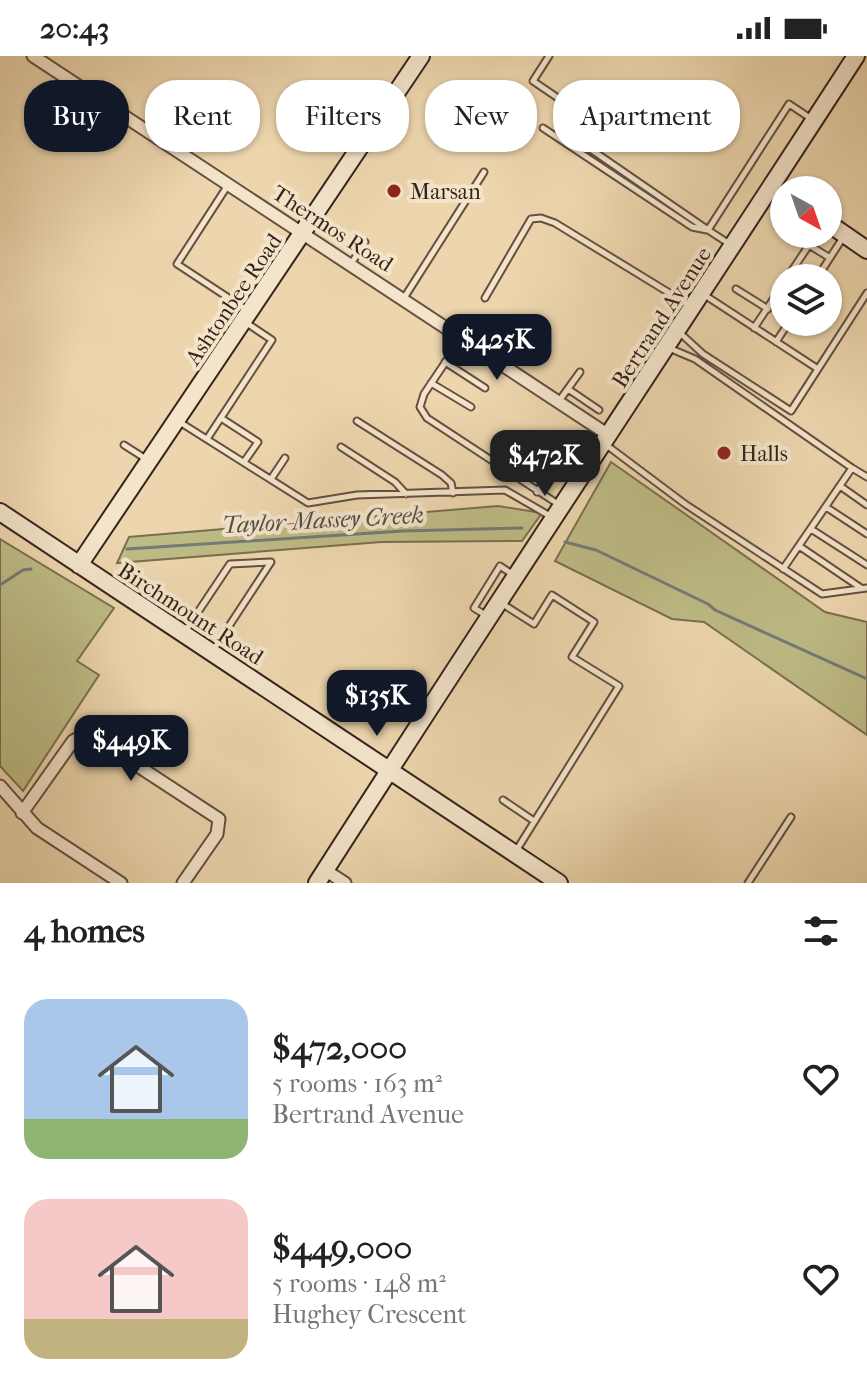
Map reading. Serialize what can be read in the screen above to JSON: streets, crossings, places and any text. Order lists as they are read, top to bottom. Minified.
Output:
{"streets":{"street":["Thermos Road","Ashtonbee Road","Bertrand Avenue","Birchmount Road"]},"crossings":[["Thermos Road","Ashtonbee Road"],["Thermos Road","Bertrand Avenue"],["Ashtonbee Road","Birchmount Road"],["Bertrand Avenue","Birchmount Road"]],"water":["Taylor-Massey Creek"],"places":["Marsan","Halls"],"north":"bottom right","page":{"status":"20:43","chip":["Buy","Rent","Filters","New","Apartment"],"price":["$425K","$472K","$135K","$449K"],"heading":"4 homes","list":[{"name":"$472,000","note":"5 rooms · 163 m² · Bertrand Avenue"},{"name":"$449,000","note":"5 rooms · 148 m² · Hughey Crescent"}]}}
